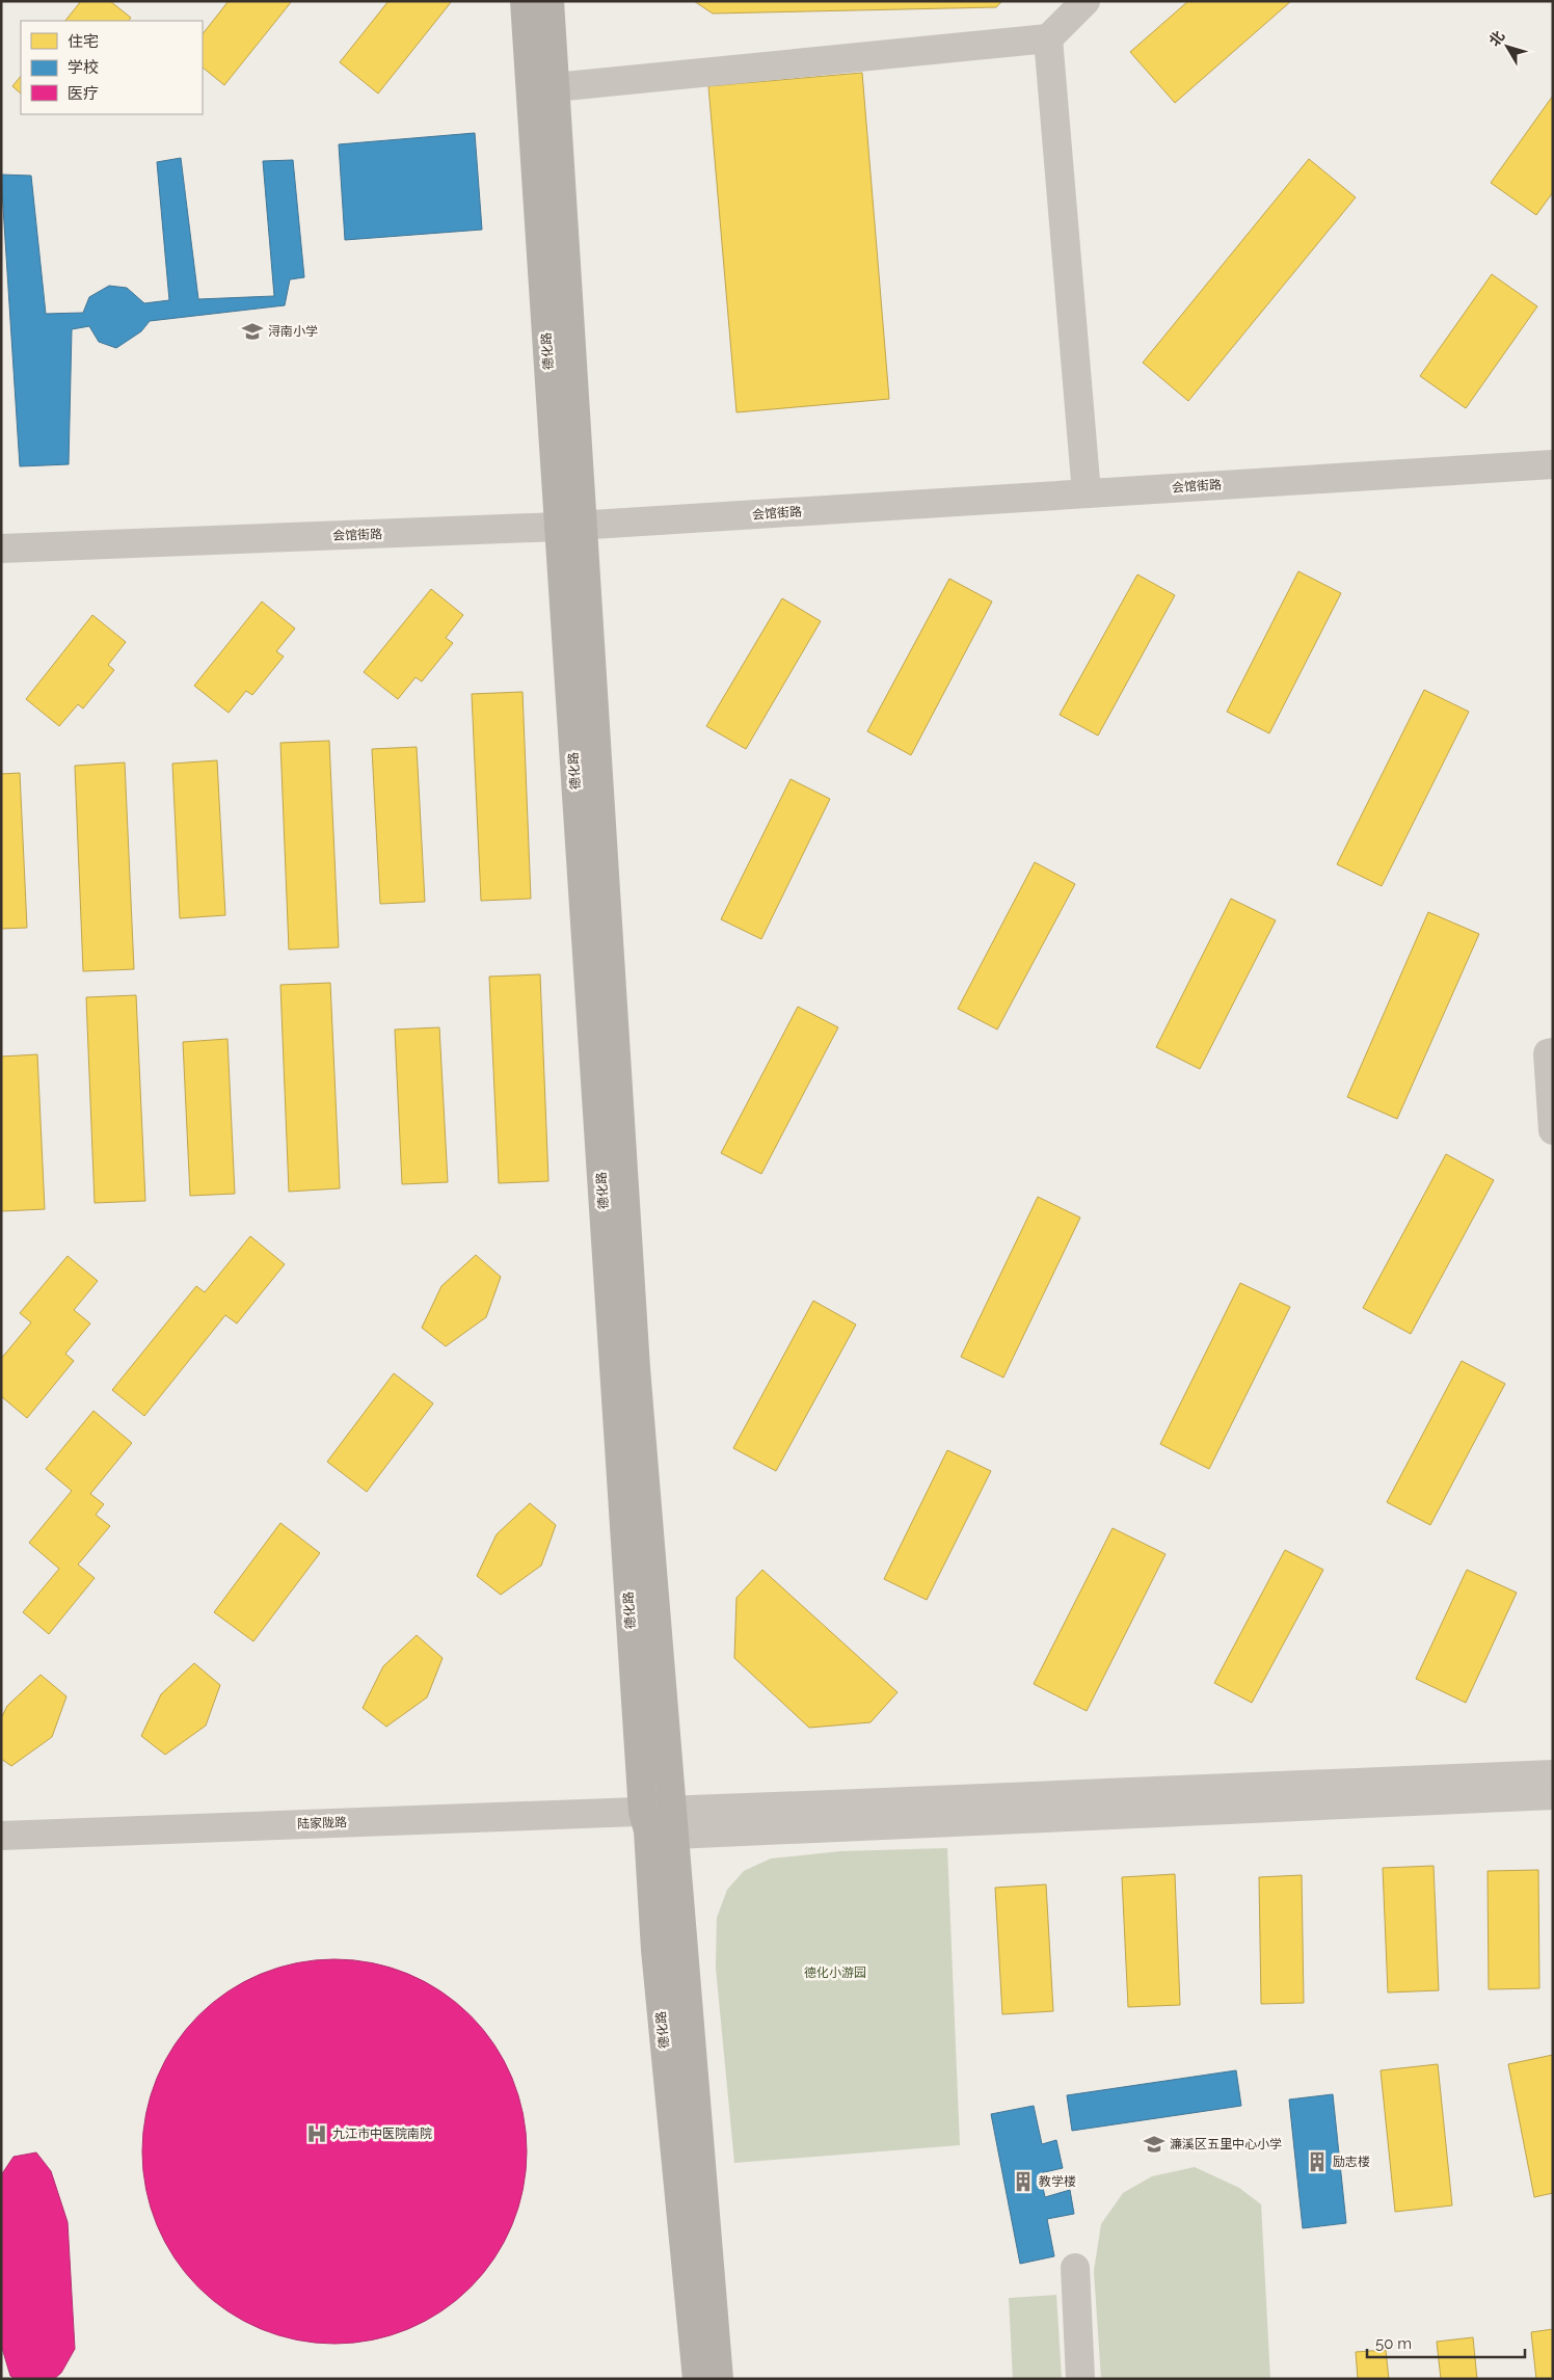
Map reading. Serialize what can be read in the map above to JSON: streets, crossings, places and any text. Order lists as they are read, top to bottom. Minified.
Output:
{"streets":{"main road":["德化路"],"street":["会馆街路","陆家陇路"]},"crossings":[["德化路","会馆街路"],["德化路","陆家陇路"]],"parks":["德化小游园"],"places":{"school or university":["浔南小学","濂溪区五里中心小学"],"hospital":["九江市中医院南院"],"building":["励志楼","教学楼"]},"legend":["住宅","学校","医疗"],"scale_bar":"50 m","north":"top left"}
